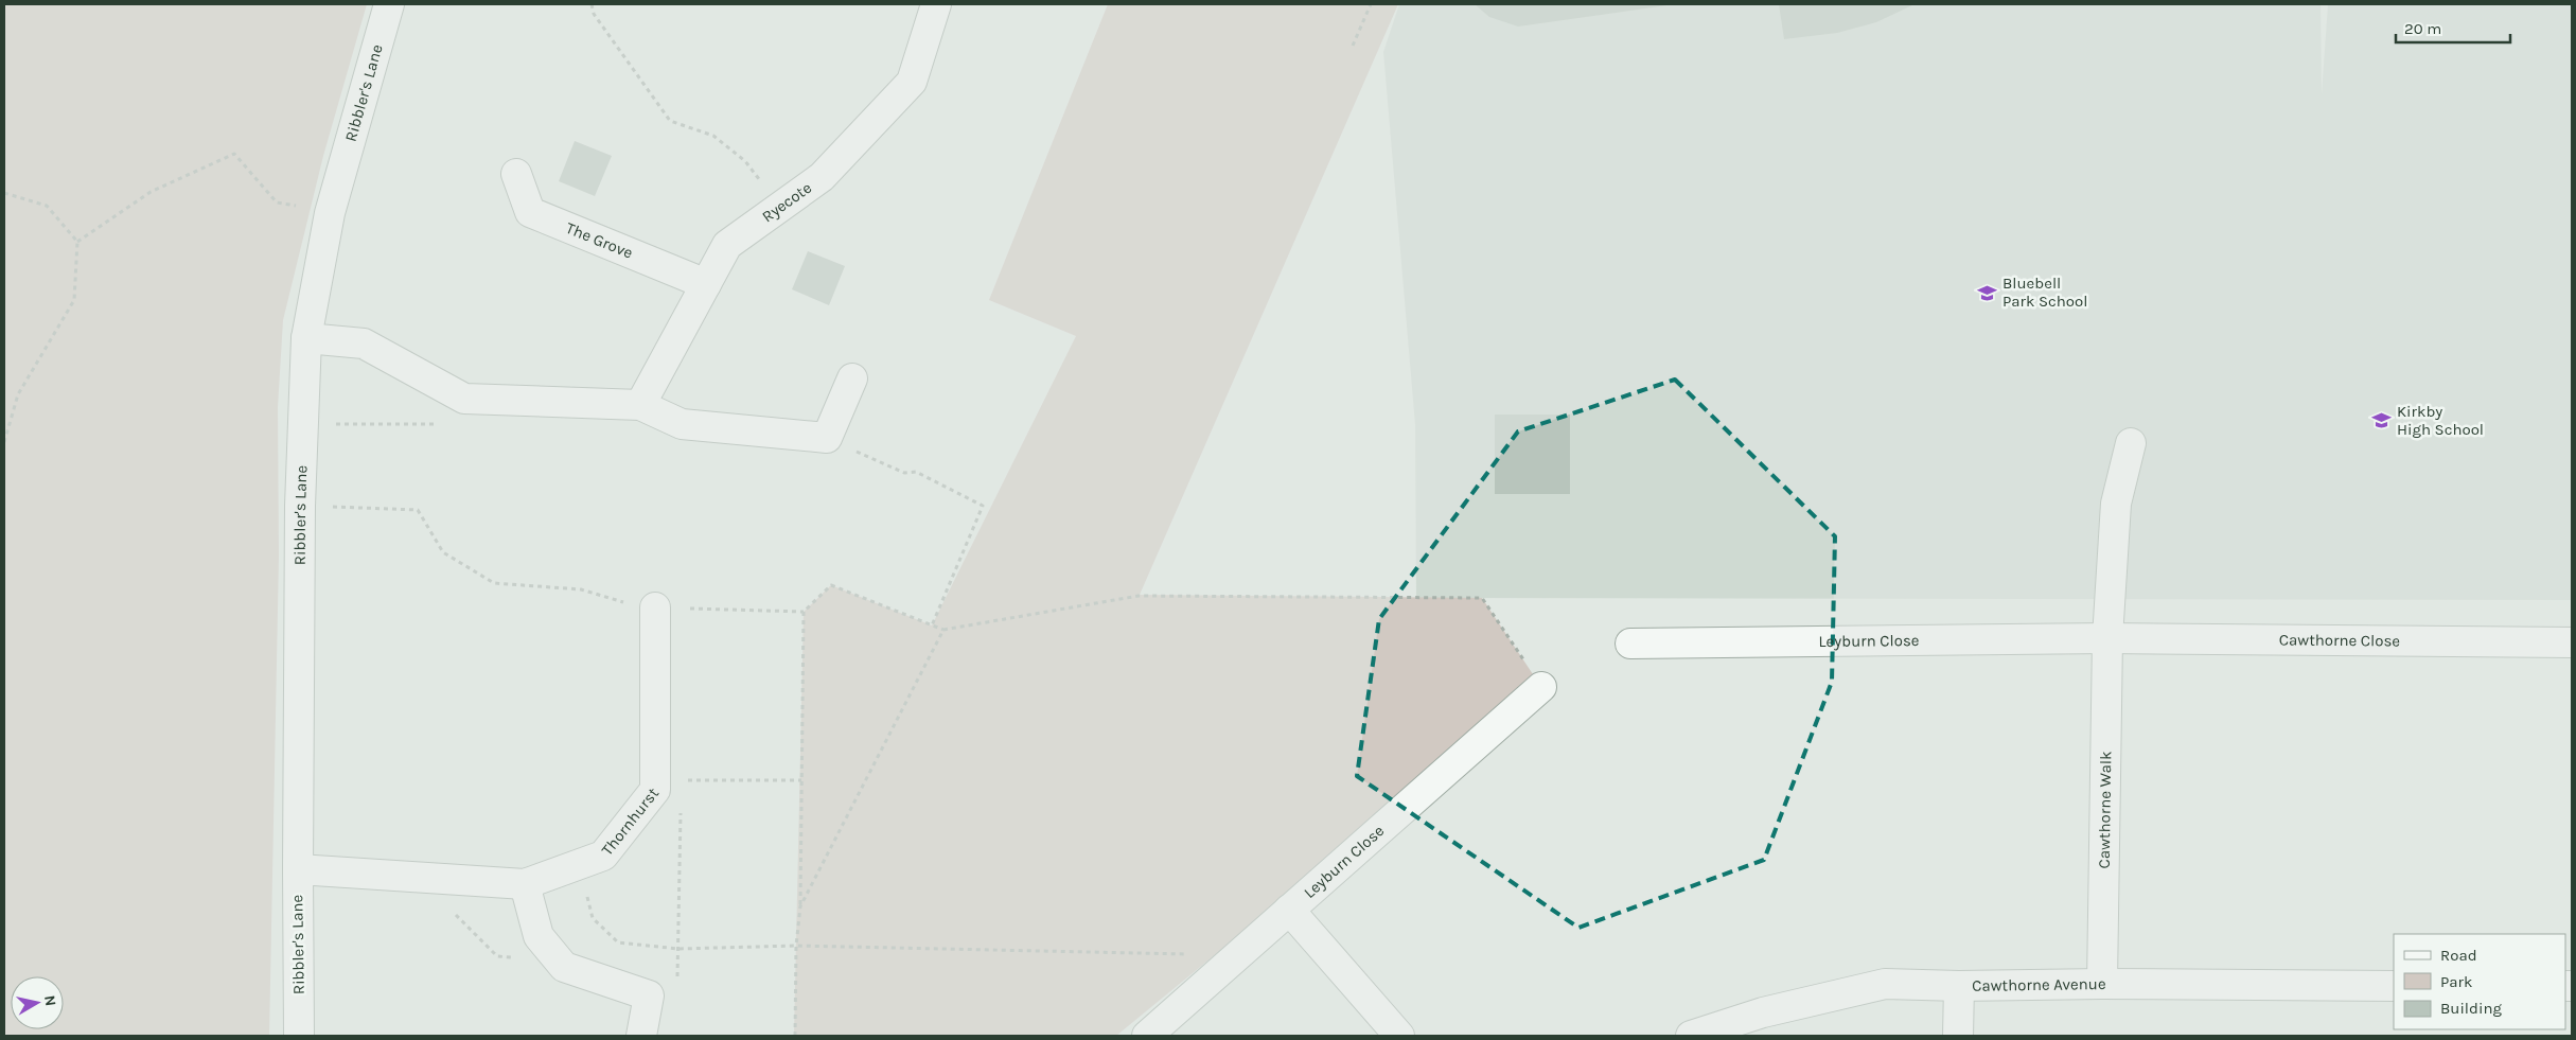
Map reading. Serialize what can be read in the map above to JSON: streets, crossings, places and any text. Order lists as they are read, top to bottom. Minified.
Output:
{"streets":{"street":["Ribbler's Lane","Ryecote","The Grove","Cawthorne Close","Leyburn Close","Cawthorne Walk","Thornhurst","Cawthorne Avenue"]},"crossings":[["Ribbler's Lane","Thornhurst"],["Ryecote","The Grove"],["Cawthorne Close","Leyburn Close"],["Cawthorne Close","Cawthorne Walk"],["Leyburn Close","Cawthorne Walk"],["Cawthorne Walk","Cawthorne Avenue"]],"places":{"school or university":["Bluebell Park School","Kirkby High School"]},"legend":["Road","Park","Building"],"scale_bar":"20 m","north":"right"}
